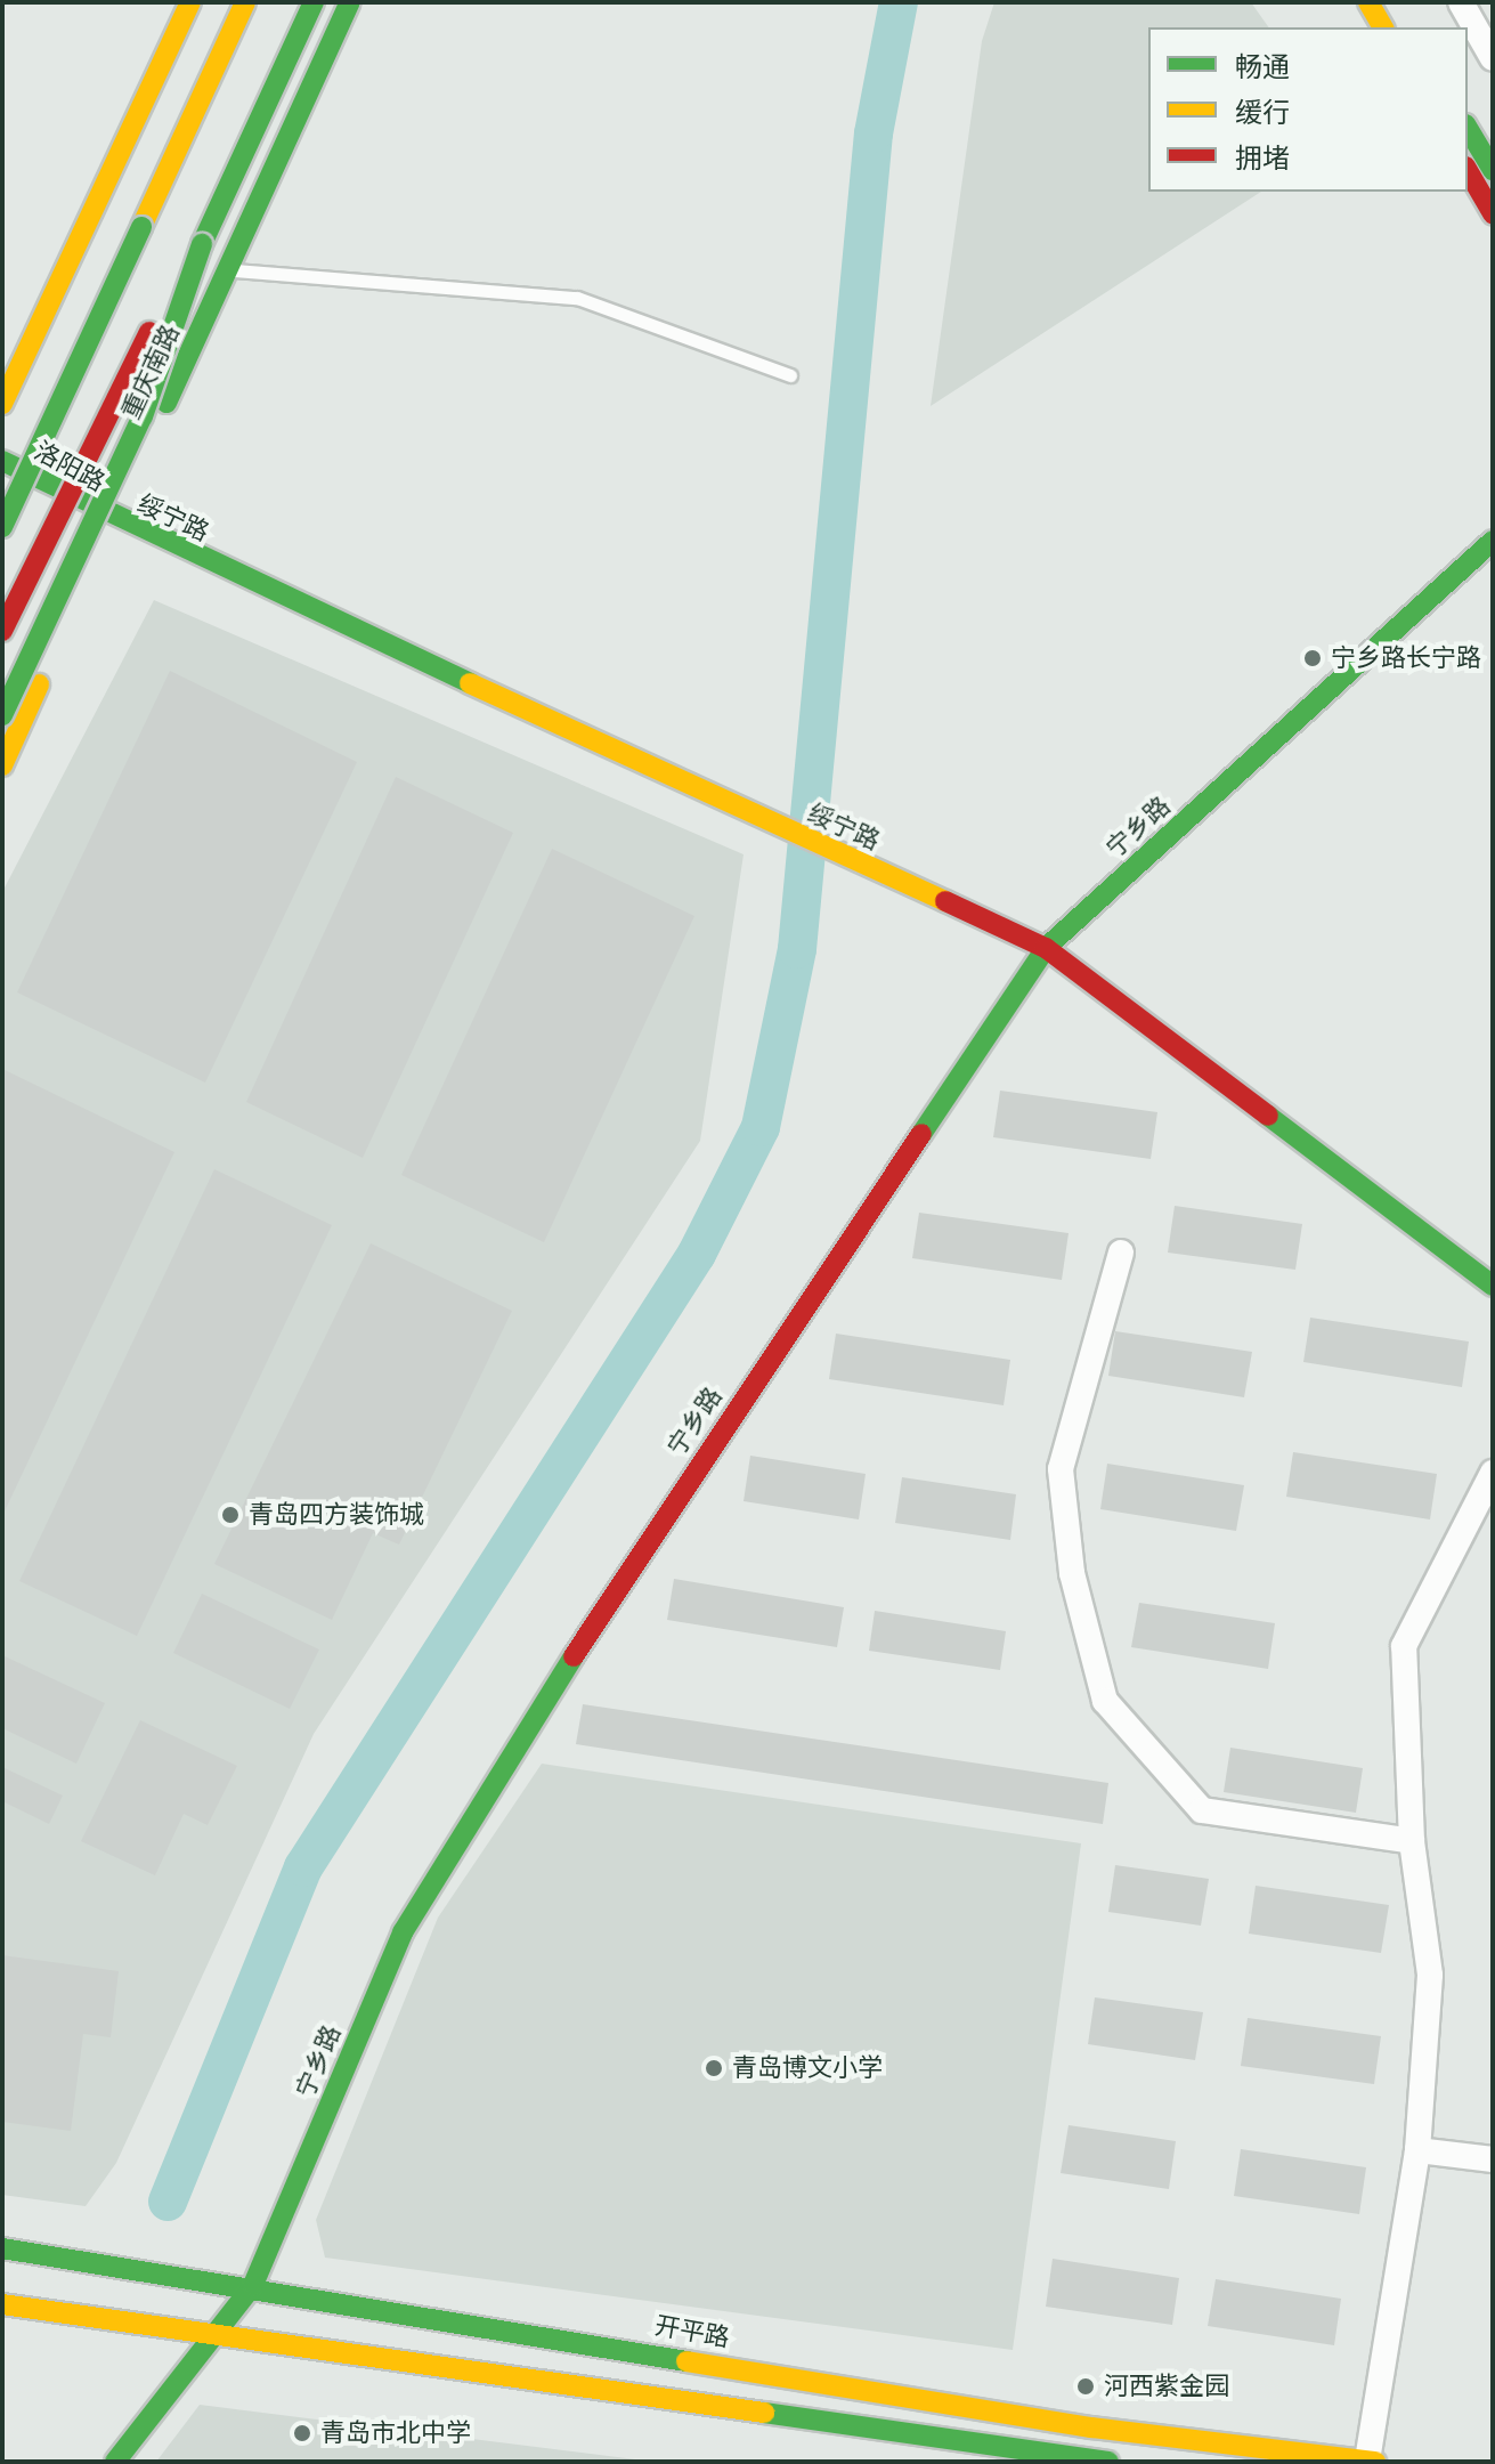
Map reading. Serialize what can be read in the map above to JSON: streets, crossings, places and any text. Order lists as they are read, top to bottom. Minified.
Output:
{"streets":{"main road":["重庆南路","洛阳路","绥宁路","宁乡路","开平路"]},"crossings":[["重庆南路","洛阳路"],["重庆南路","绥宁路"],["洛阳路","绥宁路"],["绥宁路","宁乡路"],["宁乡路","开平路"]],"places":["宁乡路长宁路","青岛四方装饰城","青岛博文小学","河西紫金园","青岛市北中学"],"legend":["畅通","缓行","拥堵"]}
